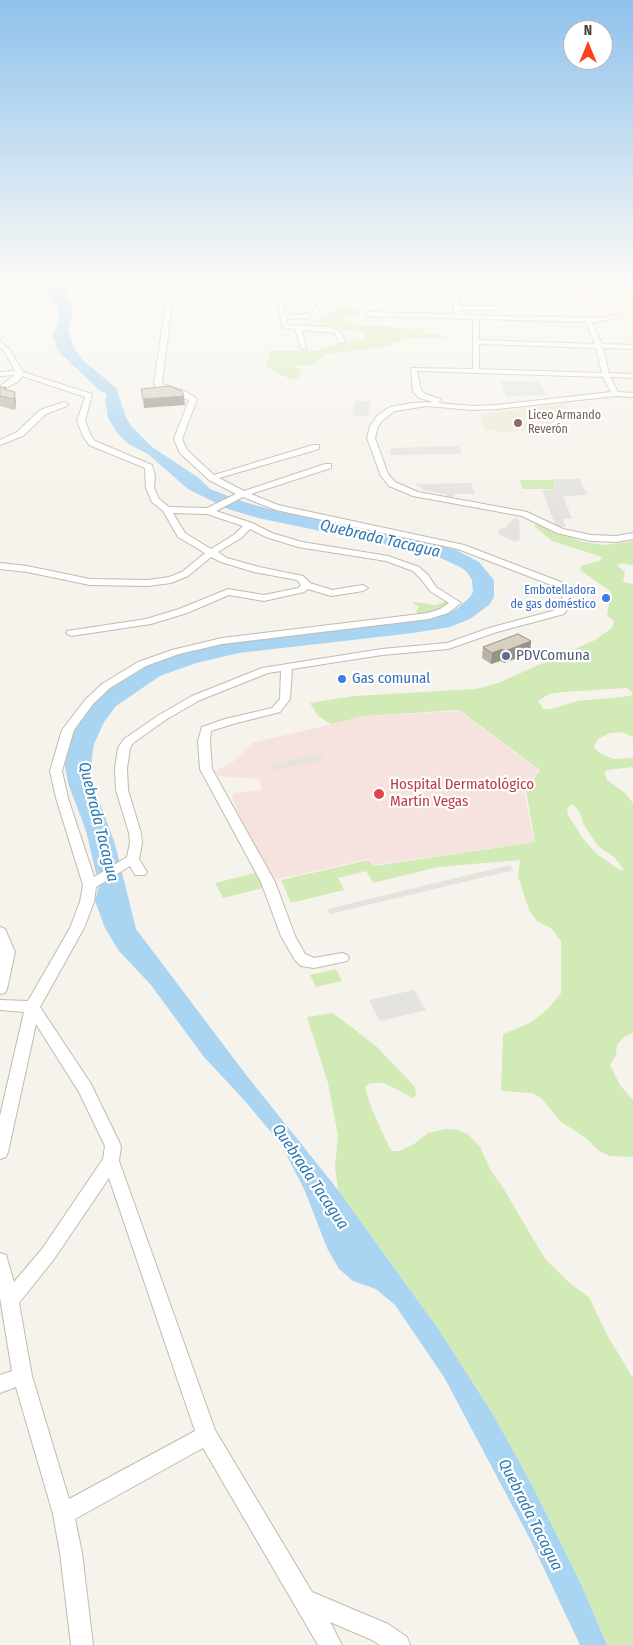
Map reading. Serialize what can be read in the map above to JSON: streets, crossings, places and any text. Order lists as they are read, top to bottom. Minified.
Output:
{"water":["Quebrada Tacagua"],"places":["Liceo Armando Reverón","Embotelladora de gas doméstico","PDVComuna","Gas comunal","Hospital Dermatológico Martín Vegas"],"north":"top"}
